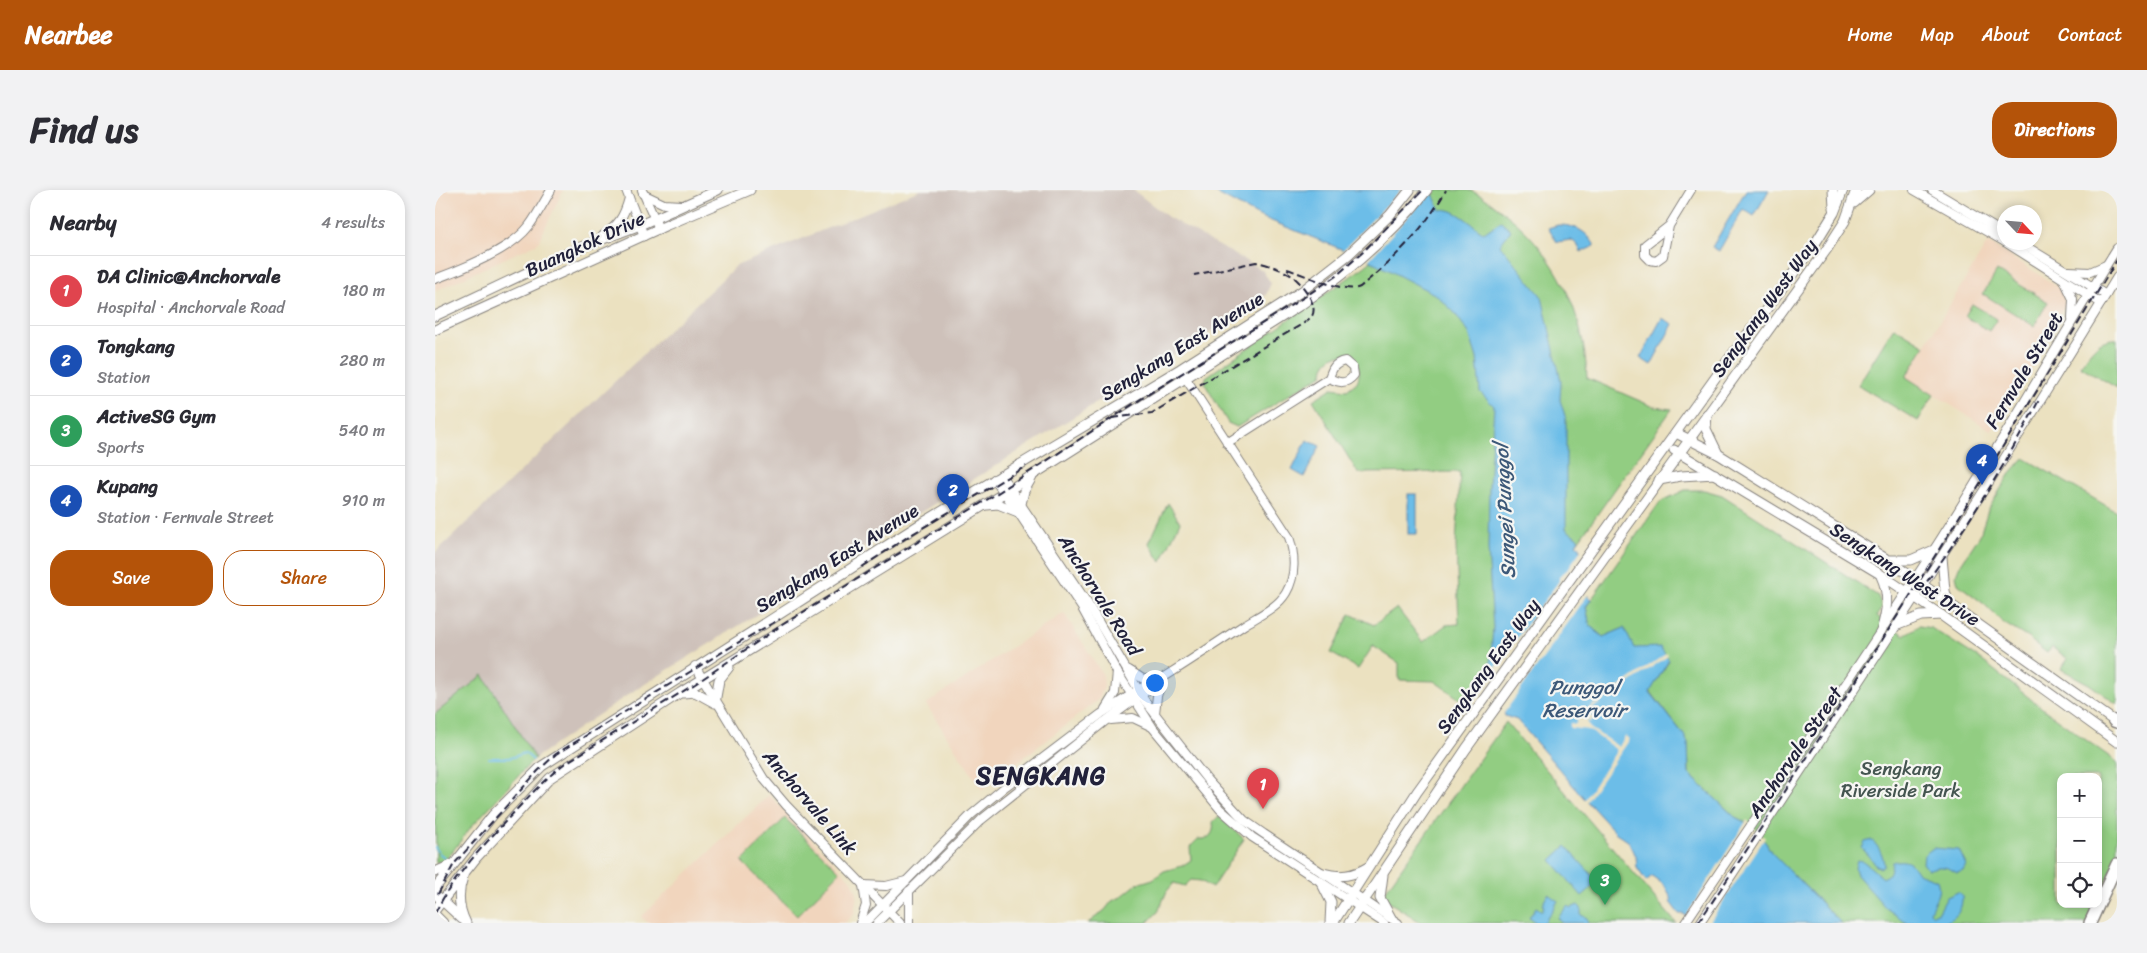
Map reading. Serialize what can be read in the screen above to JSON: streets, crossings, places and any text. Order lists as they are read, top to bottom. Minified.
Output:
{"streets":{"main road":["Buangkok Drive","Sengkang West Way","Sengkang East Avenue","Sengkang West Drive","Sengkang East Way"],"street":["Fernvale Street","Anchorvale Road","Anchorvale Street","Anchorvale Link"]},"crossings":[["Sengkang West Way","Sengkang West Drive"],["Sengkang West Way","Sengkang East Way"],["Sengkang East Avenue","Anchorvale Road"],["Sengkang East Avenue","Anchorvale Link"],["Fernvale Street","Sengkang West Drive"],["Fernvale Street","Anchorvale Street"],["Sengkang West Drive","Sengkang East Way"],["Sengkang West Drive","Anchorvale Street"],["Anchorvale Road","Sengkang East Way"]],"districts":["SENGKANG"],"water":["Sungei Punggol","Punggol Reservoir"],"parks":["Sengkang Riverside Park"],"north":"bottom right","page":{"header":"Nearbee","nav":["Home","Map","About","Contact"],"title":"Find us","buttons":["Directions",["Save","Share"]],"heading":["Nearby","4 results"],"list":[{"mark":"1","name":"DA Clinic@Anchorvale","note":"Hospital · Anchorvale Road","value":"180 m"},{"mark":"2","name":"Tongkang","note":"Station","value":"280 m"},{"mark":"3","name":"ActiveSG Gym","note":"Sports","value":"540 m"},{"mark":"4","name":"Kupang","note":"Station · Fernvale Street","value":"910 m"}],"pins":["4","2","1","3"],"map_buttons":["+","−"]}}
